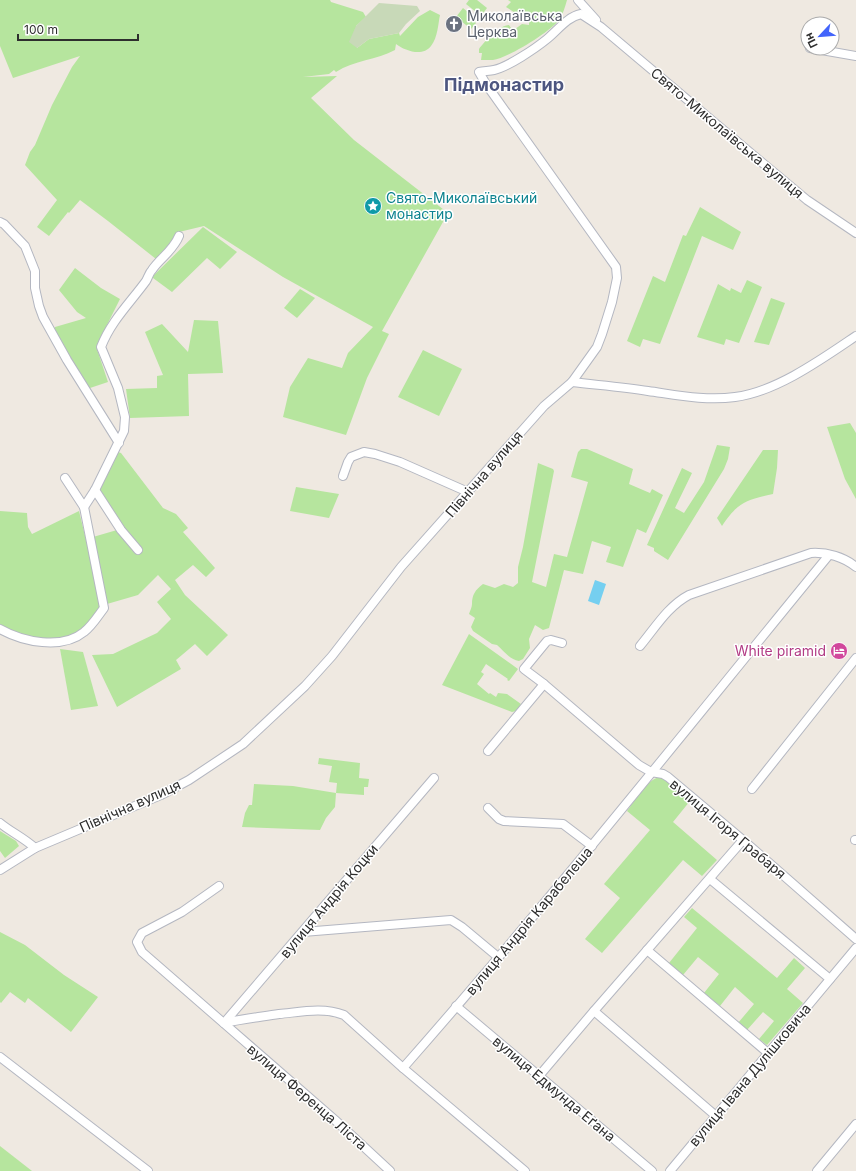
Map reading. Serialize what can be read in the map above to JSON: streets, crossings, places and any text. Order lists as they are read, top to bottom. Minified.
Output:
{"streets":{"street":["Свято-Миколаївська вулиця","Північна вулиця","вулиця Ігоря Грабаря","вулиця Андрія Коцки","вулиця Андрія Карабелеша","вулиця Івана Дулішковича","вулиця Едмунда Еґана","вулиця Ференца Ліста"]},"crossings":[["Свято-Миколаївська вулиця","Північна вулиця"],["вулиця Ігоря Грабаря","вулиця Андрія Карабелеша"],["вулиця Андрія Коцки","вулиця Ференца Ліста"],["вулиця Андрія Карабелеша","вулиця Едмунда Еґана"]],"districts":["Підмонастир"],"places":{"church":["Миколаївська Церква"],"place":["Свято-Миколаївський монастир"],"hotel":["White piramid"]},"scale_bar":"100 m","north":"bottom left"}
